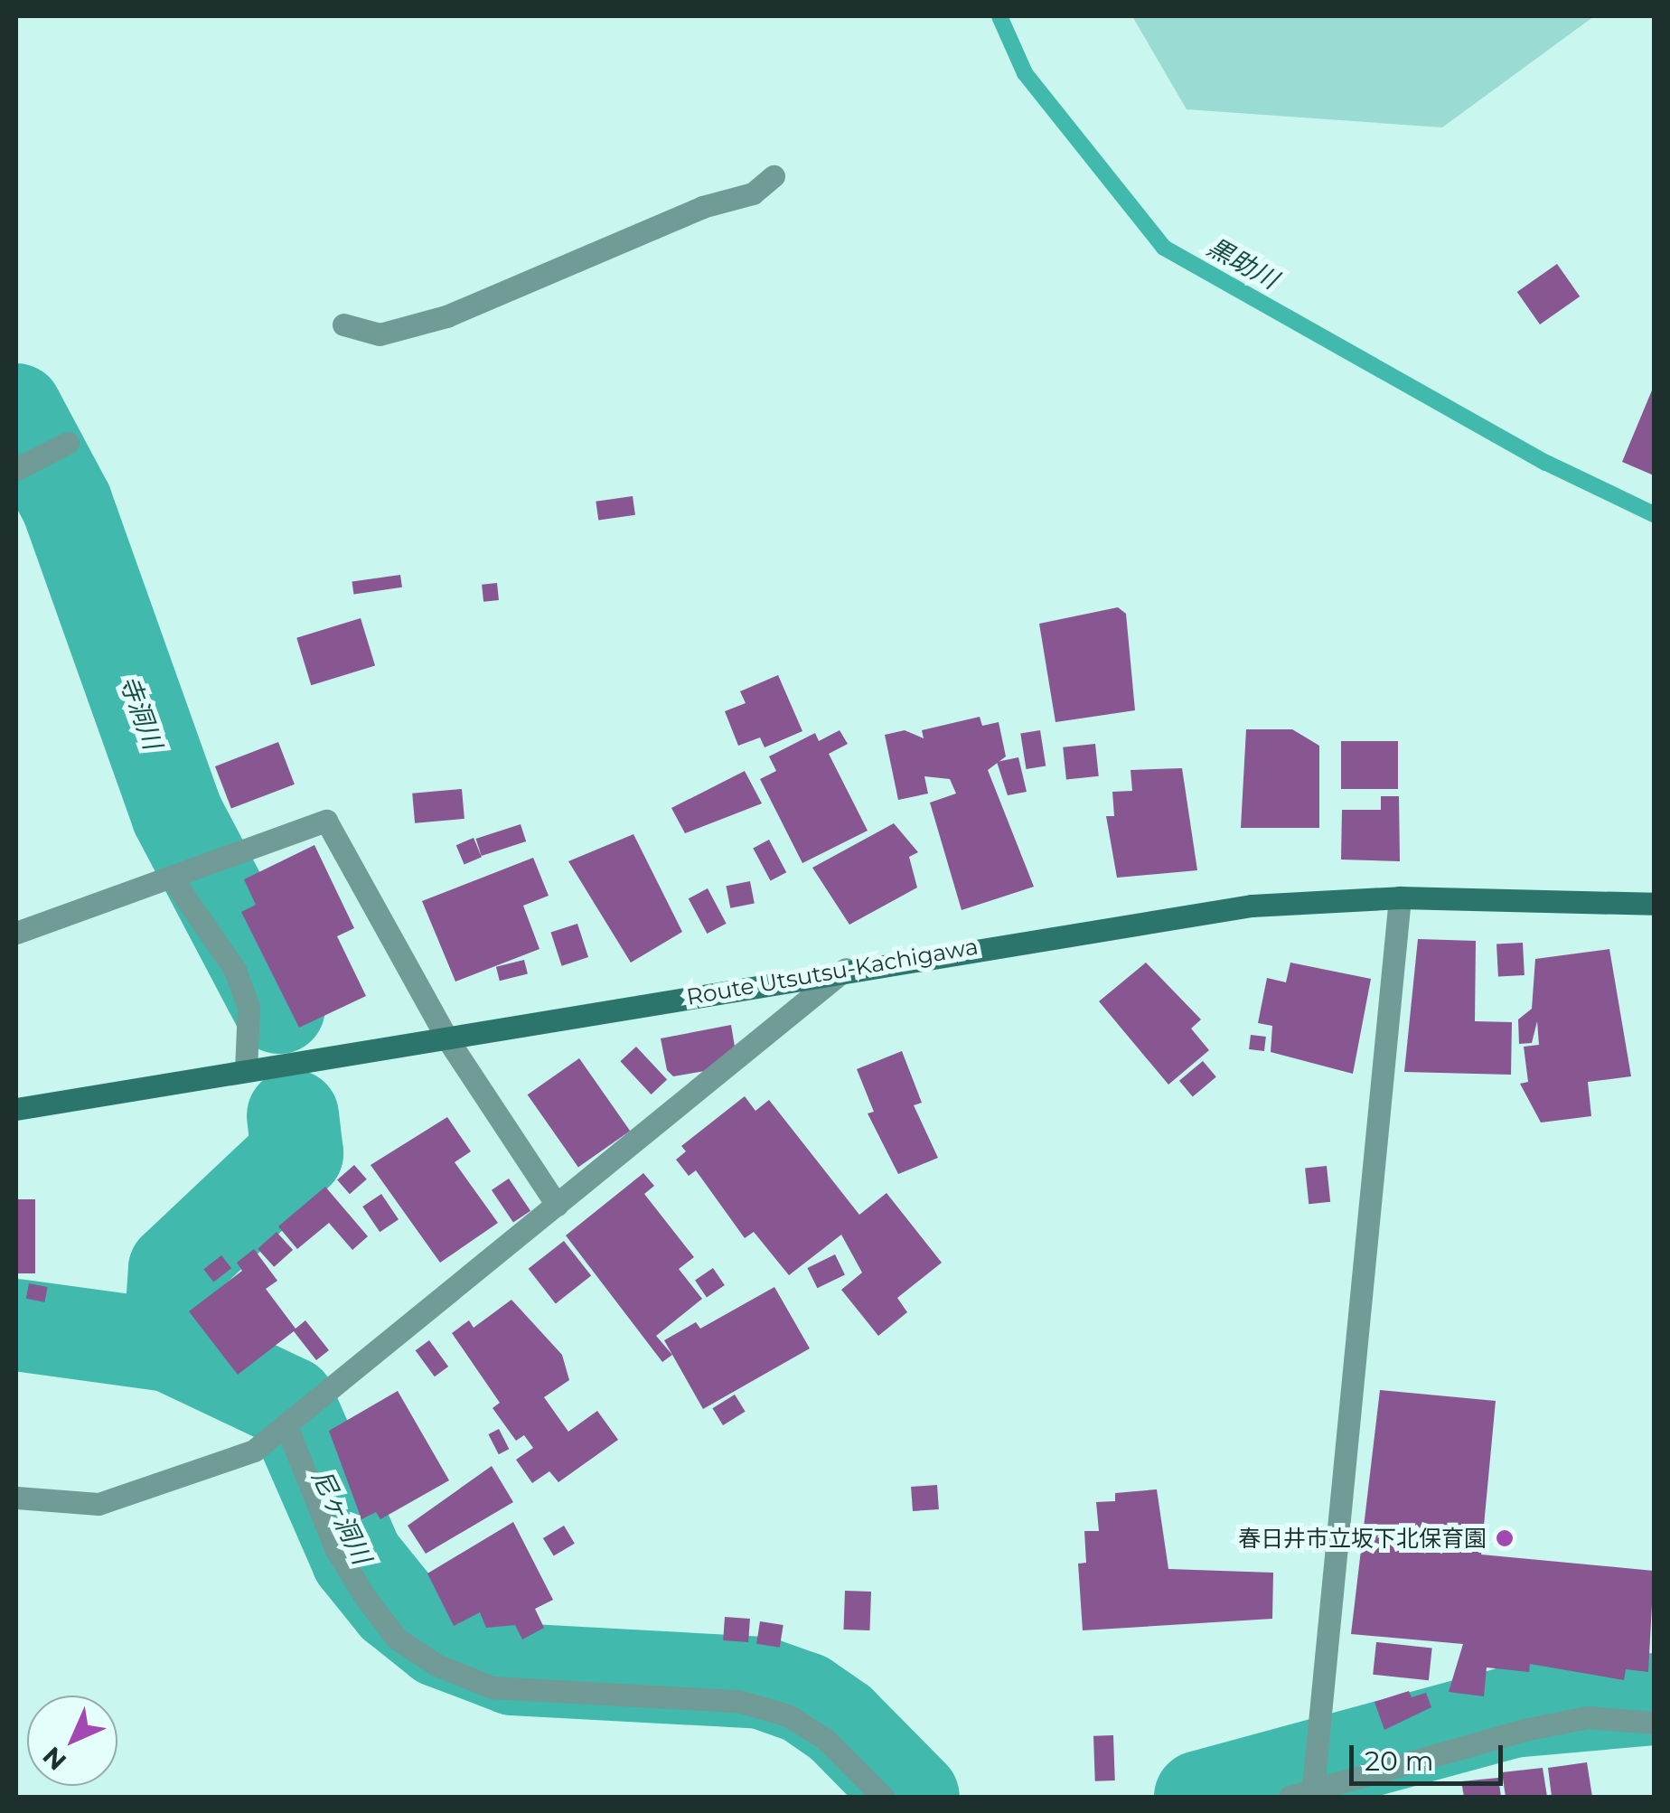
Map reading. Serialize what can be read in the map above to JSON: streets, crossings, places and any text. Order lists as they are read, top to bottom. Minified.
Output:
{"streets":{"main road":["Route Utsutsu-Kachigawa"]},"water":["黒助川","寺洞川","尼ヶ洞川"],"places":["春日井市立坂下北保育園"],"scale_bar":"20 m","north":"bottom left"}
